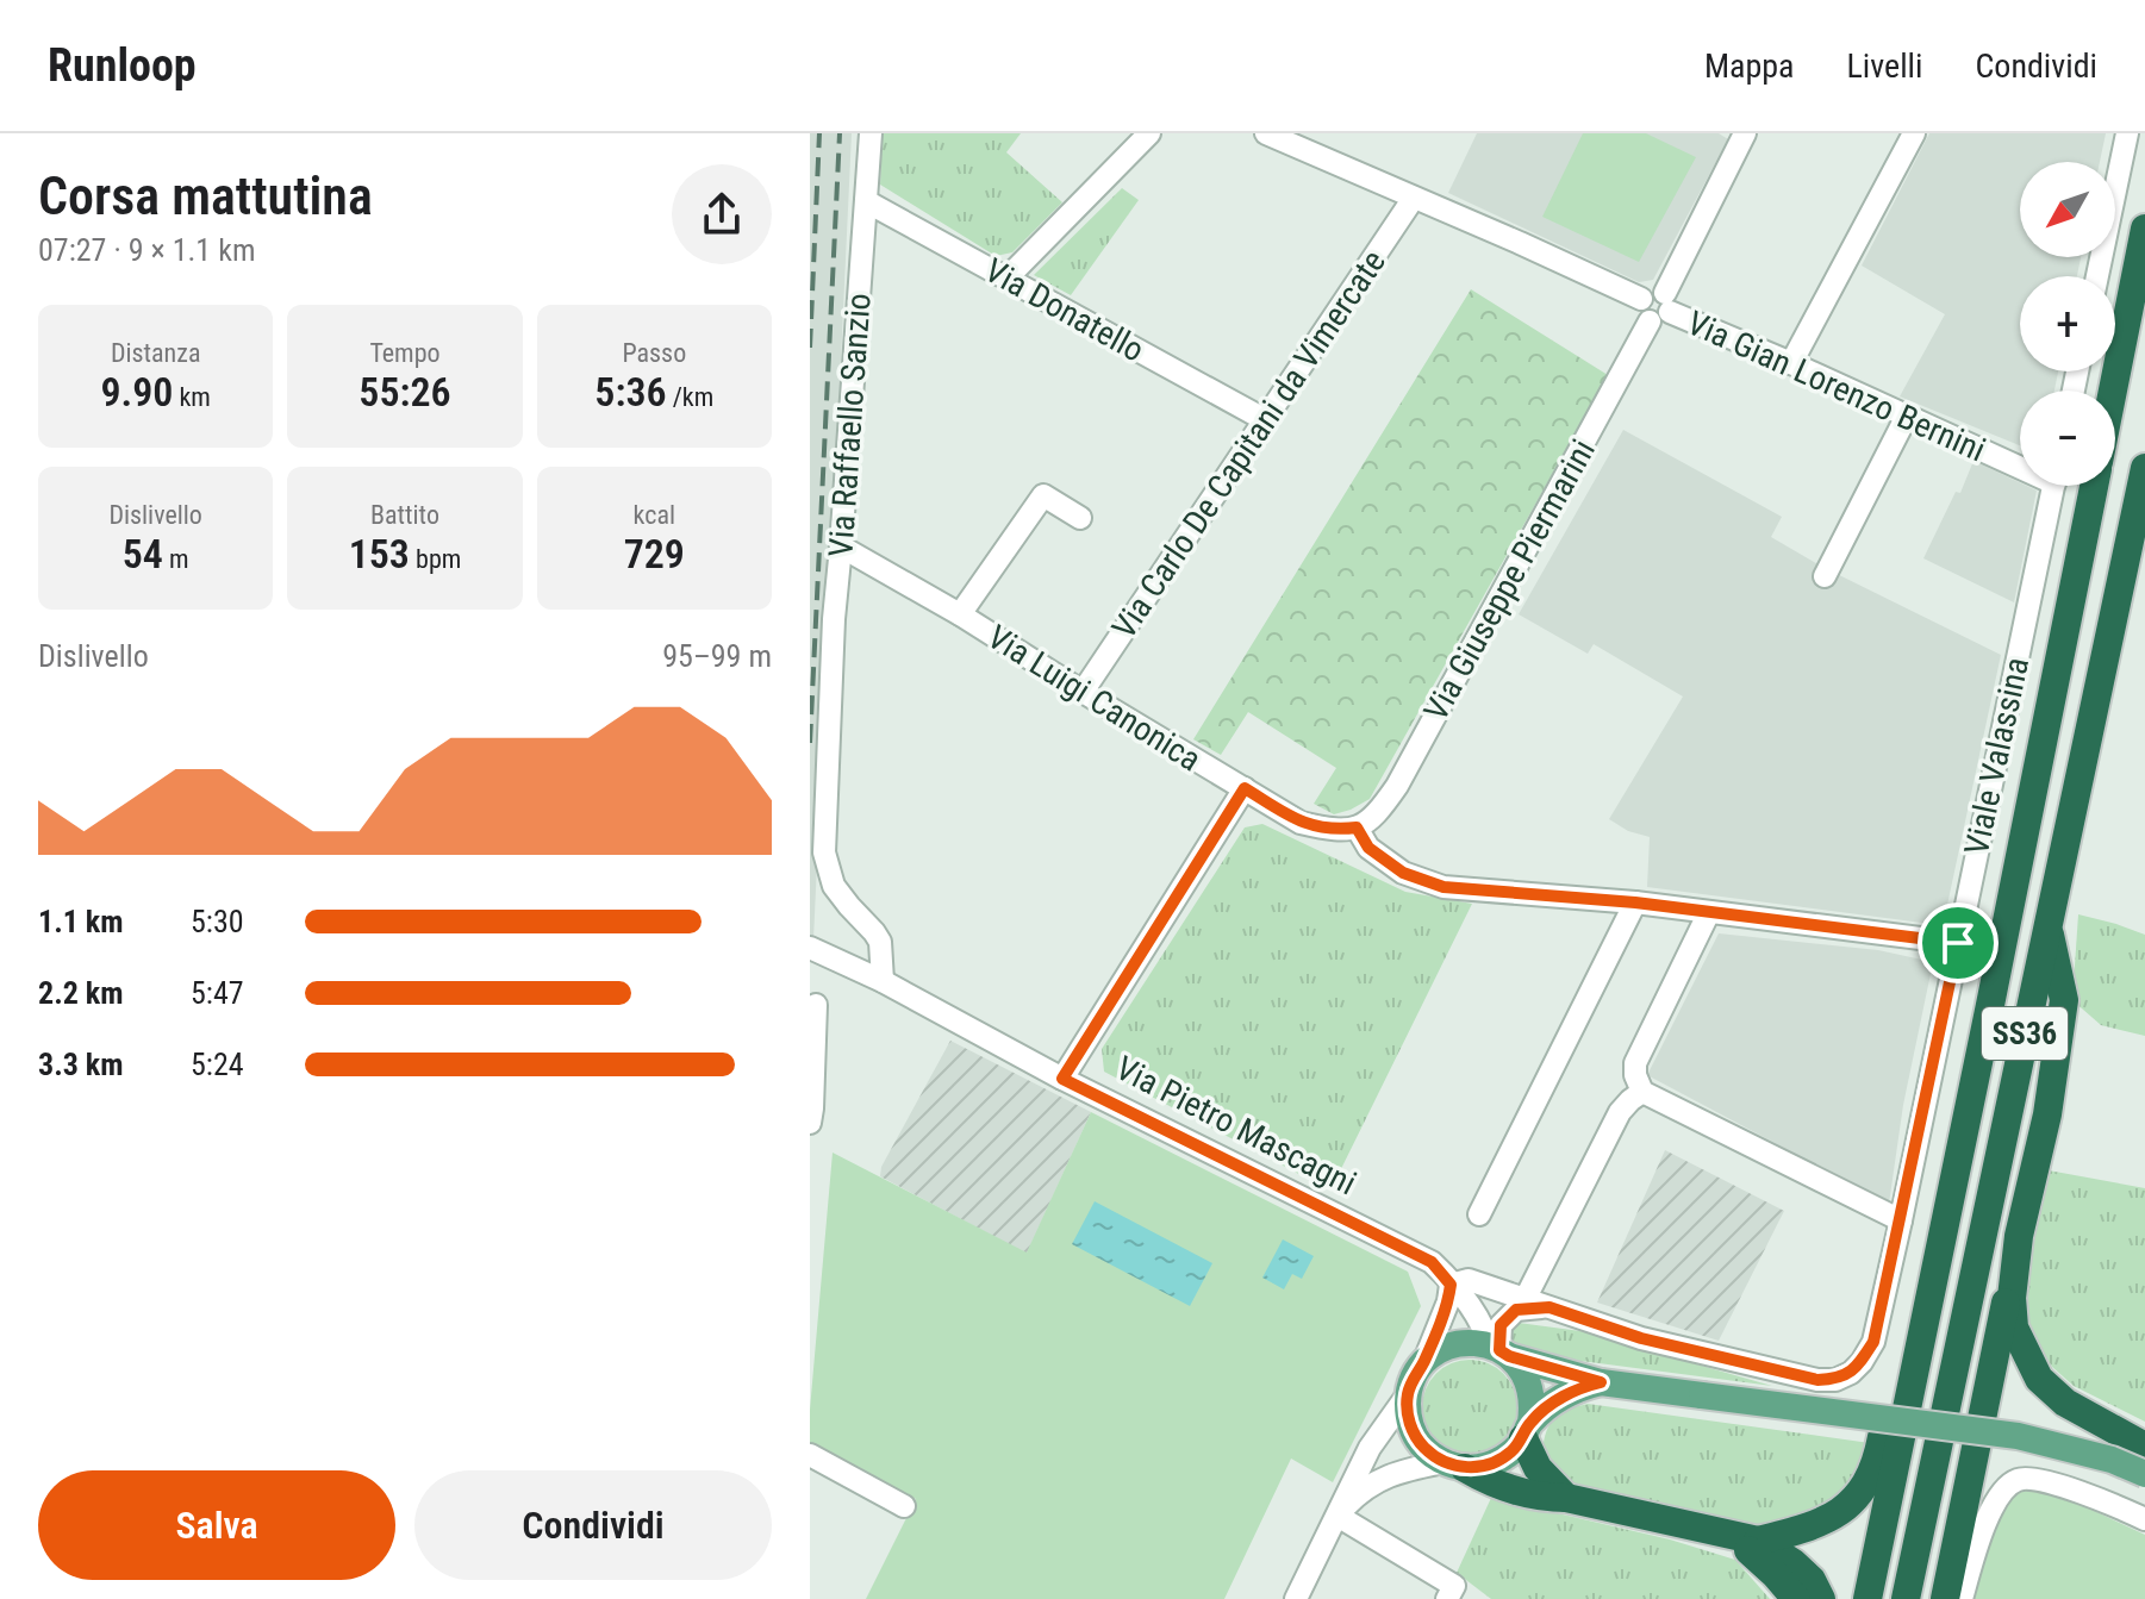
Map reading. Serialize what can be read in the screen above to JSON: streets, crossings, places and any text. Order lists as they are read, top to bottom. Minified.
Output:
{"streets":{"highway":["SS36"],"main road":["Via Pietro Mascagni"],"street":["Via Donatello","Via Gian Lorenzo Bernini","Via Raffaello Sanzio","Via Carlo De Capitani da Vimercate","Via Giuseppe Piermarini","Via Luigi Canonica","Viale Valassina"]},"crossings":[["Via Donatello","Via Raffaello Sanzio"],["Via Donatello","Via Carlo De Capitani da Vimercate"],["Via Gian Lorenzo Bernini","Via Giuseppe Piermarini"],["Via Raffaello Sanzio","Via Luigi Canonica"],["Via Raffaello Sanzio","Via Pietro Mascagni"],["Via Carlo De Capitani da Vimercate","Via Luigi Canonica"],["Via Giuseppe Piermarini","Via Luigi Canonica"]],"north":"bottom left","page":{"header":"Runloop","nav":["Mappa","Livelli","Condividi"],"heading":["Corsa mattutina","07:27 · 9 × 1.1 km"],"map_buttons":["+","−"],"stats":[["Distanza","9.90 km"],["Tempo","55:26"],["Passo","5:36 /km"],["Dislivello","54 m"],["Battito","153 bpm"],["kcal","729"]],"chart":["Dislivello","95–99 m"],"list":[{"name":"1.1 km","note":"5:30"},{"name":"2.2 km","note":"5:47"},{"name":"3.3 km","note":"5:24"}],"buttons":["Salva","Condividi"]}}
